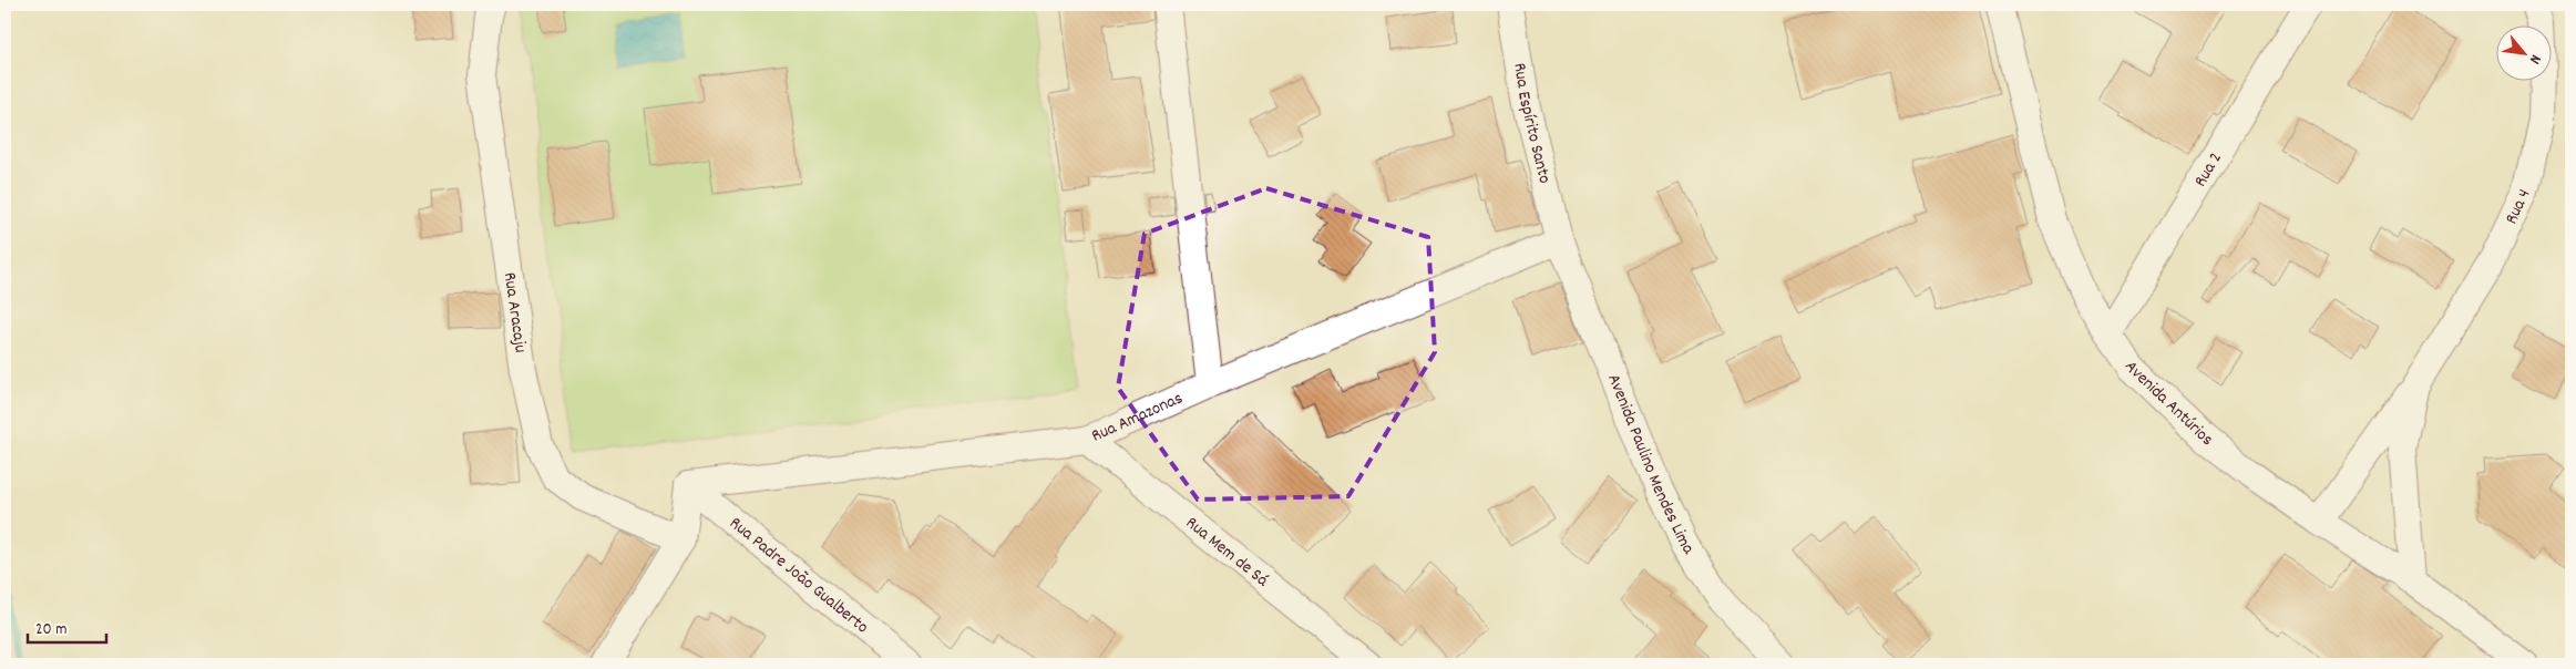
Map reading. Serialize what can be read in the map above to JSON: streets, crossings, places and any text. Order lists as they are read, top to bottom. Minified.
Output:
{"streets":{"street":["Rua Espírito Santo","Rua 2","Rua 4","Rua Aracaju","Avenida Antúrios","Rua Amazonas","Avenida Paulino Mendes Lima","Rua Mem de Sá","Rua Padre João Gualberto"]},"crossings":[["Rua Espírito Santo","Rua Amazonas"],["Rua Espírito Santo","Avenida Paulino Mendes Lima"],["Rua 2","Avenida Antúrios"],["Rua 4","Avenida Antúrios"],["Rua Amazonas","Avenida Paulino Mendes Lima"],["Rua Amazonas","Rua Mem de Sá"],["Rua Amazonas","Rua Padre João Gualberto"]],"scale_bar":"20 m","north":"bottom right"}
